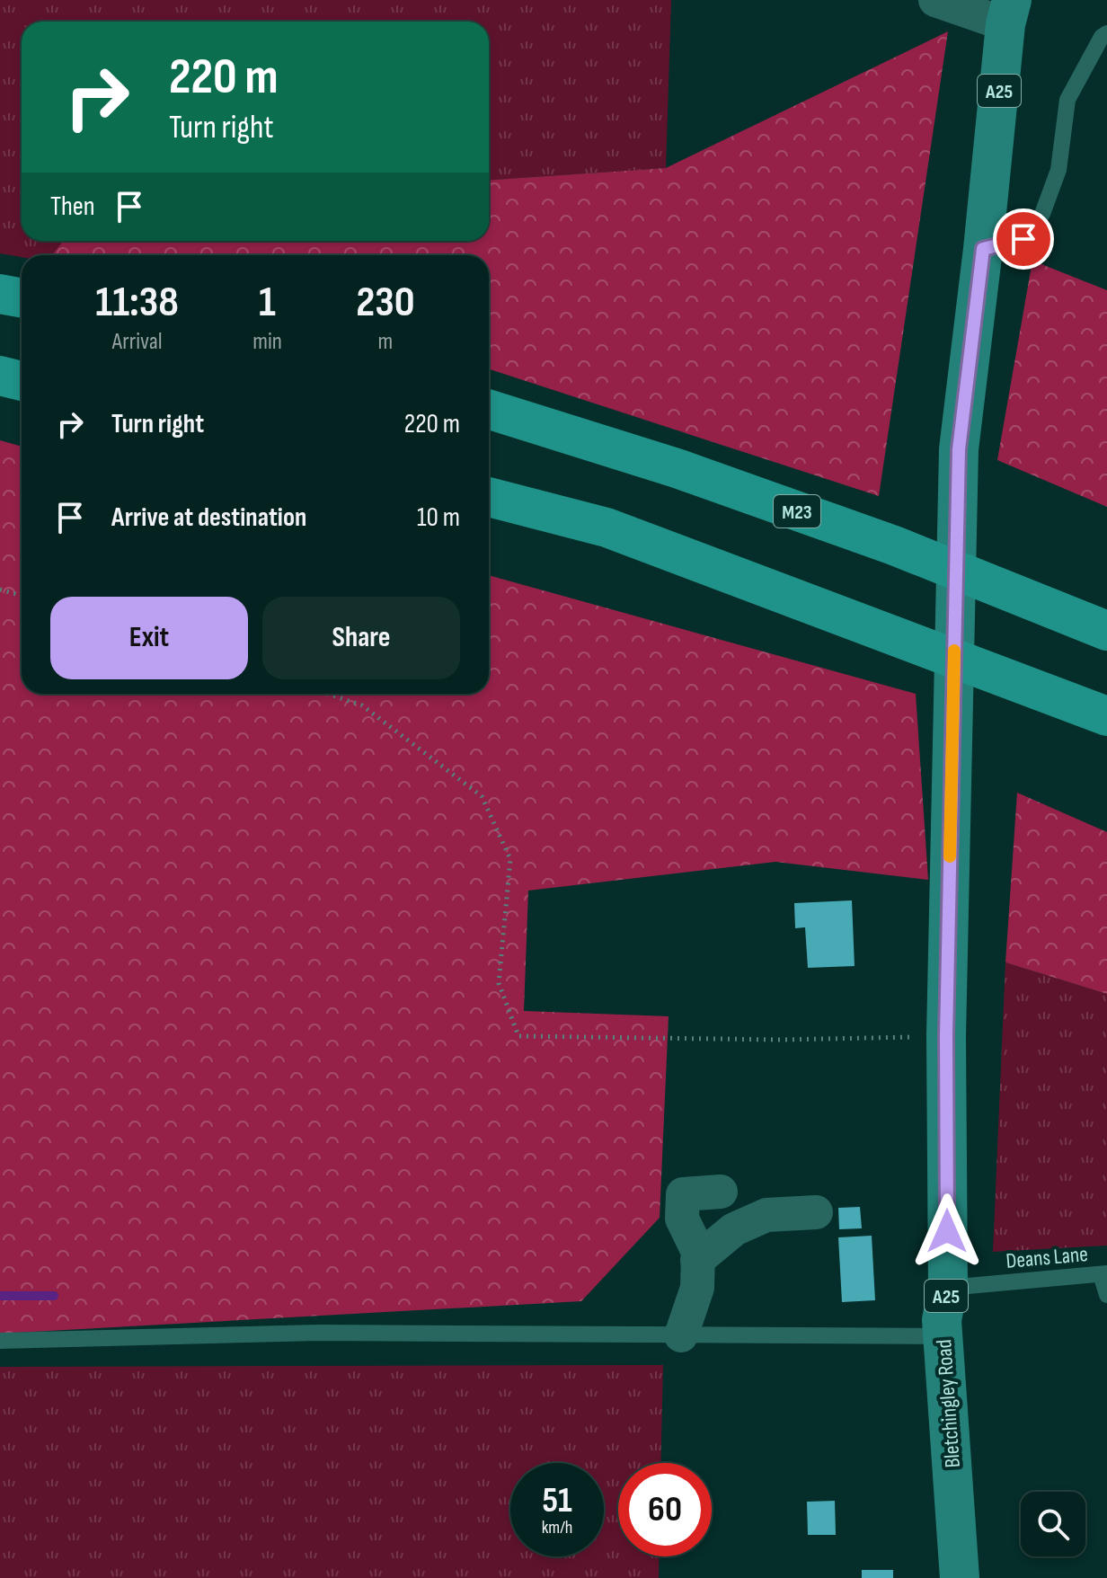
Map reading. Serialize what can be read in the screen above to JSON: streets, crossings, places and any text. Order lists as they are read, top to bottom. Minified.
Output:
{"streets":{"highway":["M23"],"main road":["A25","Bletchingley Road"],"lane":["Deans Lane"]},"crossings":[["Deans Lane","Bletchingley Road"]],"page":{"turn":["220 m","Turn right"],"then":"Then","eta":["11:38","Arrival","1","min","230","m"],"list":[{"name":"Turn right","value":"220 m"},{"name":"Arrive at destination","value":"10 m"}],"buttons":["Exit","Share"],"speed":"51 km/h","limit":"60"}}
